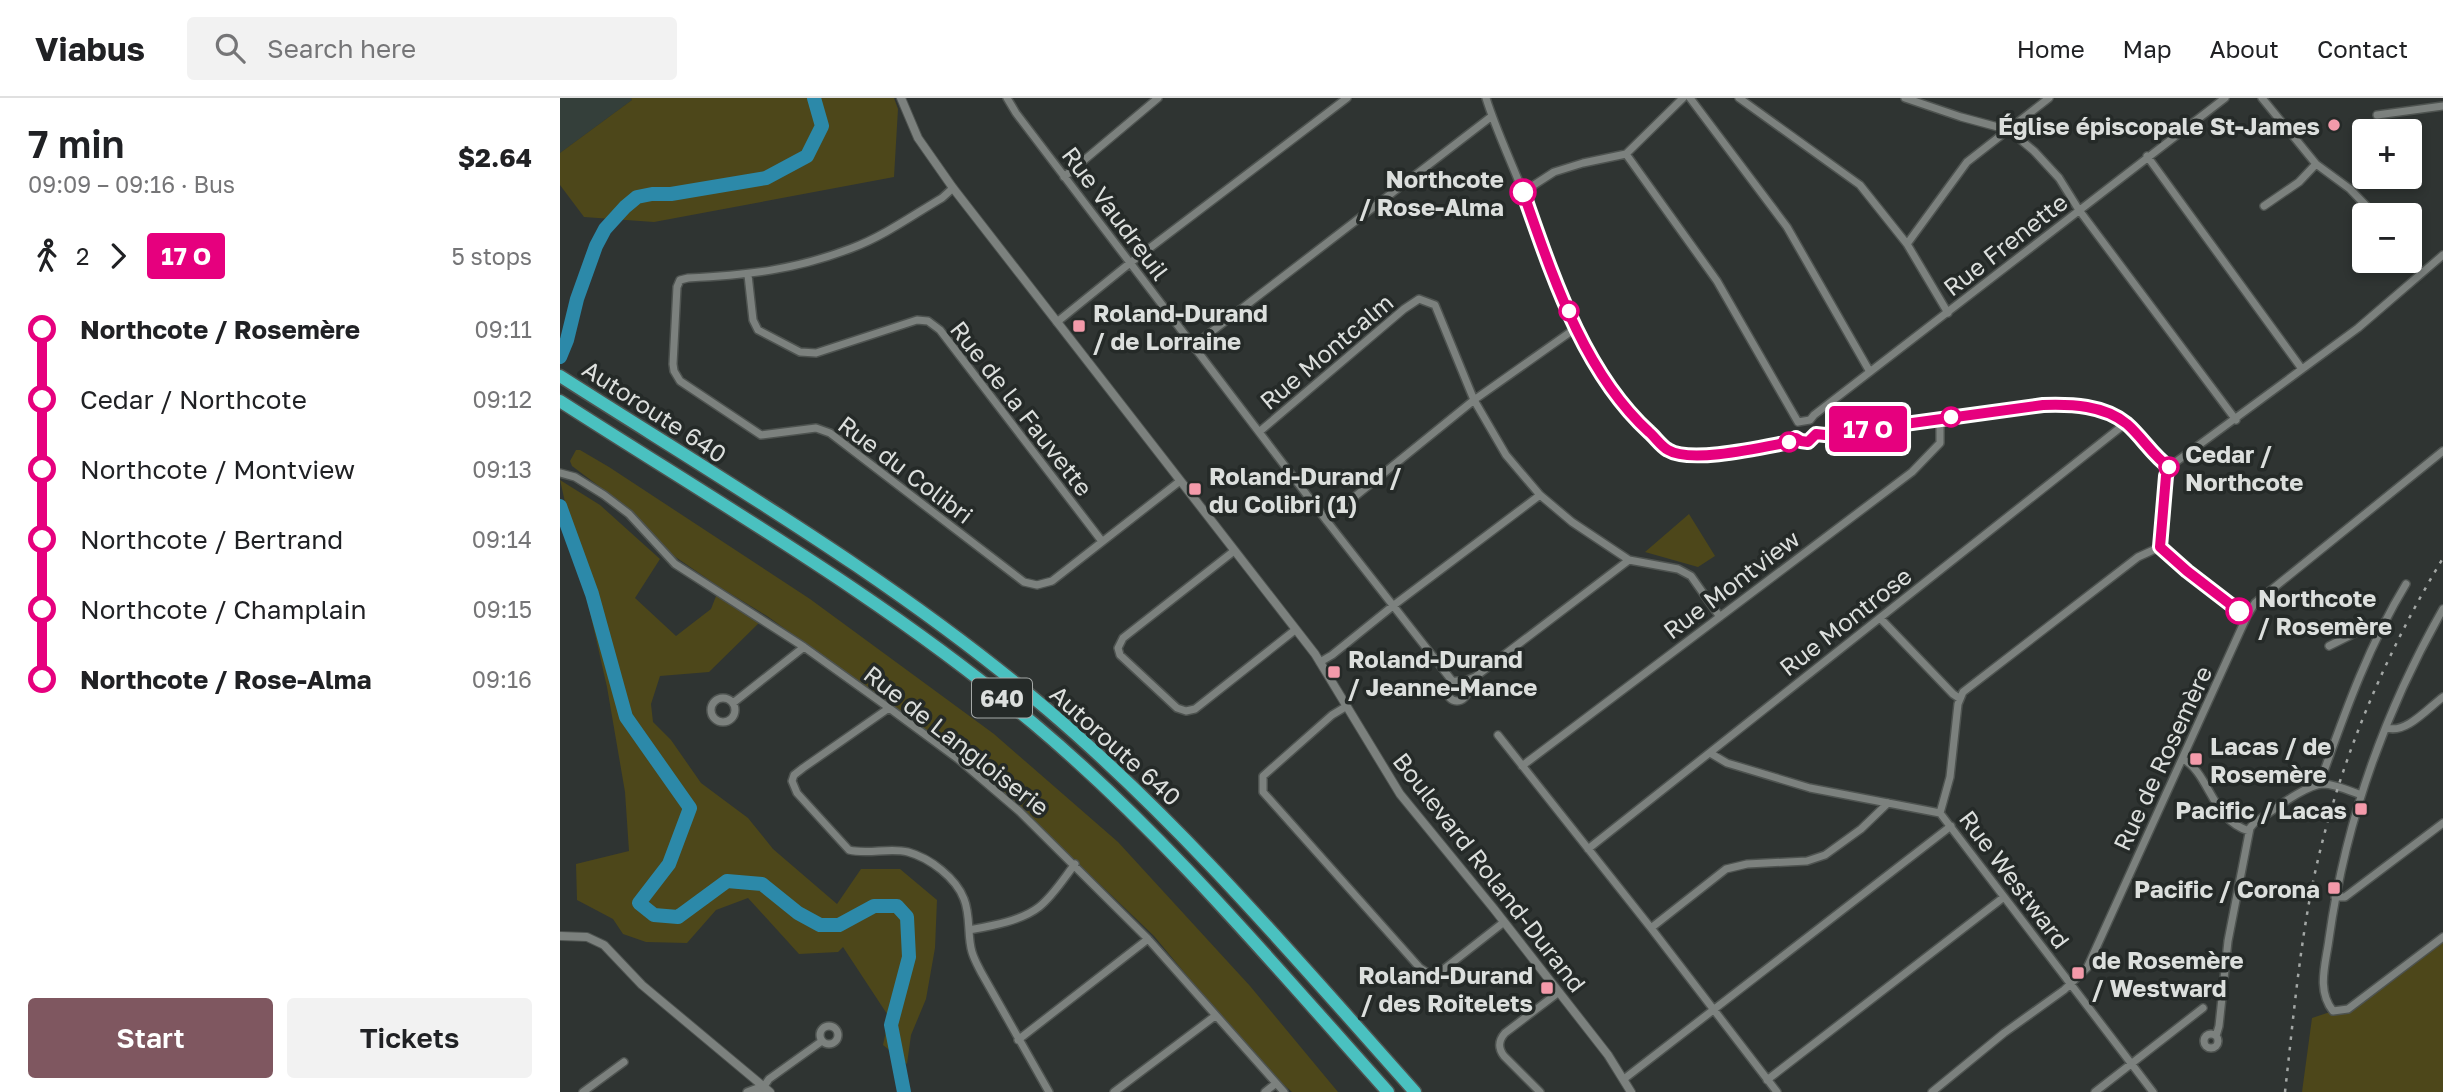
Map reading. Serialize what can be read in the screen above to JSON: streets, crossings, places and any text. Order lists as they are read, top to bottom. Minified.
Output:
{"streets":{"highway":["Autoroute 640","640"],"street":["Rue Vaudreuil","Rue Frenette","Rue Montcalm","Rue de la Fauvette","Rue du Colibri","Rue Montview","Rue Montrose","Rue de Langloiserie","Rue de Rosemère","Boulevard Roland-Durand","Rue Westward"]},"crossings":[["Rue Vaudreuil","Rue Montcalm"],["Rue Montcalm","Rue Montview"],["Rue de la Fauvette","Rue du Colibri"],["Rue du Colibri","Boulevard Roland-Durand"],["Rue Montrose","Rue Westward"],["Rue de Rosemère","Rue Westward"]],"places":{"other":["Église épiscopale St-James","Northcote / Rose-Alma","Cedar / Northcote","Northcote / Rosemère"],"transit":["Roland-Durand / de Lorraine","Roland-Durand / du Colibri (1)","Roland-Durand / Jeanne-Mance","Lacas / de Rosemère","Pacific / Lacas","Pacific / Corona","de Rosemère / Westward","Roland-Durand / des Roitelets"]},"page":{"header":"Viabus","search":"Search here","nav":["Home","Map","About","Contact"],"heading":["7 min","09:09 – 09:16 · Bus","$2.64"],"on_map":"17 O","map_buttons":["+","−"],"legs":["2","17 O","5 stops"],"list":[{"name":"Northcote / Rosemère","value":"09:11"},{"name":"Cedar / Northcote","value":"09:12"},{"name":"Northcote / Montview","value":"09:13"},{"name":"Northcote / Bertrand","value":"09:14"},{"name":"Northcote / Champlain","value":"09:15"},{"name":"Northcote / Rose-Alma","value":"09:16"}],"buttons":["Start","Tickets"]}}
